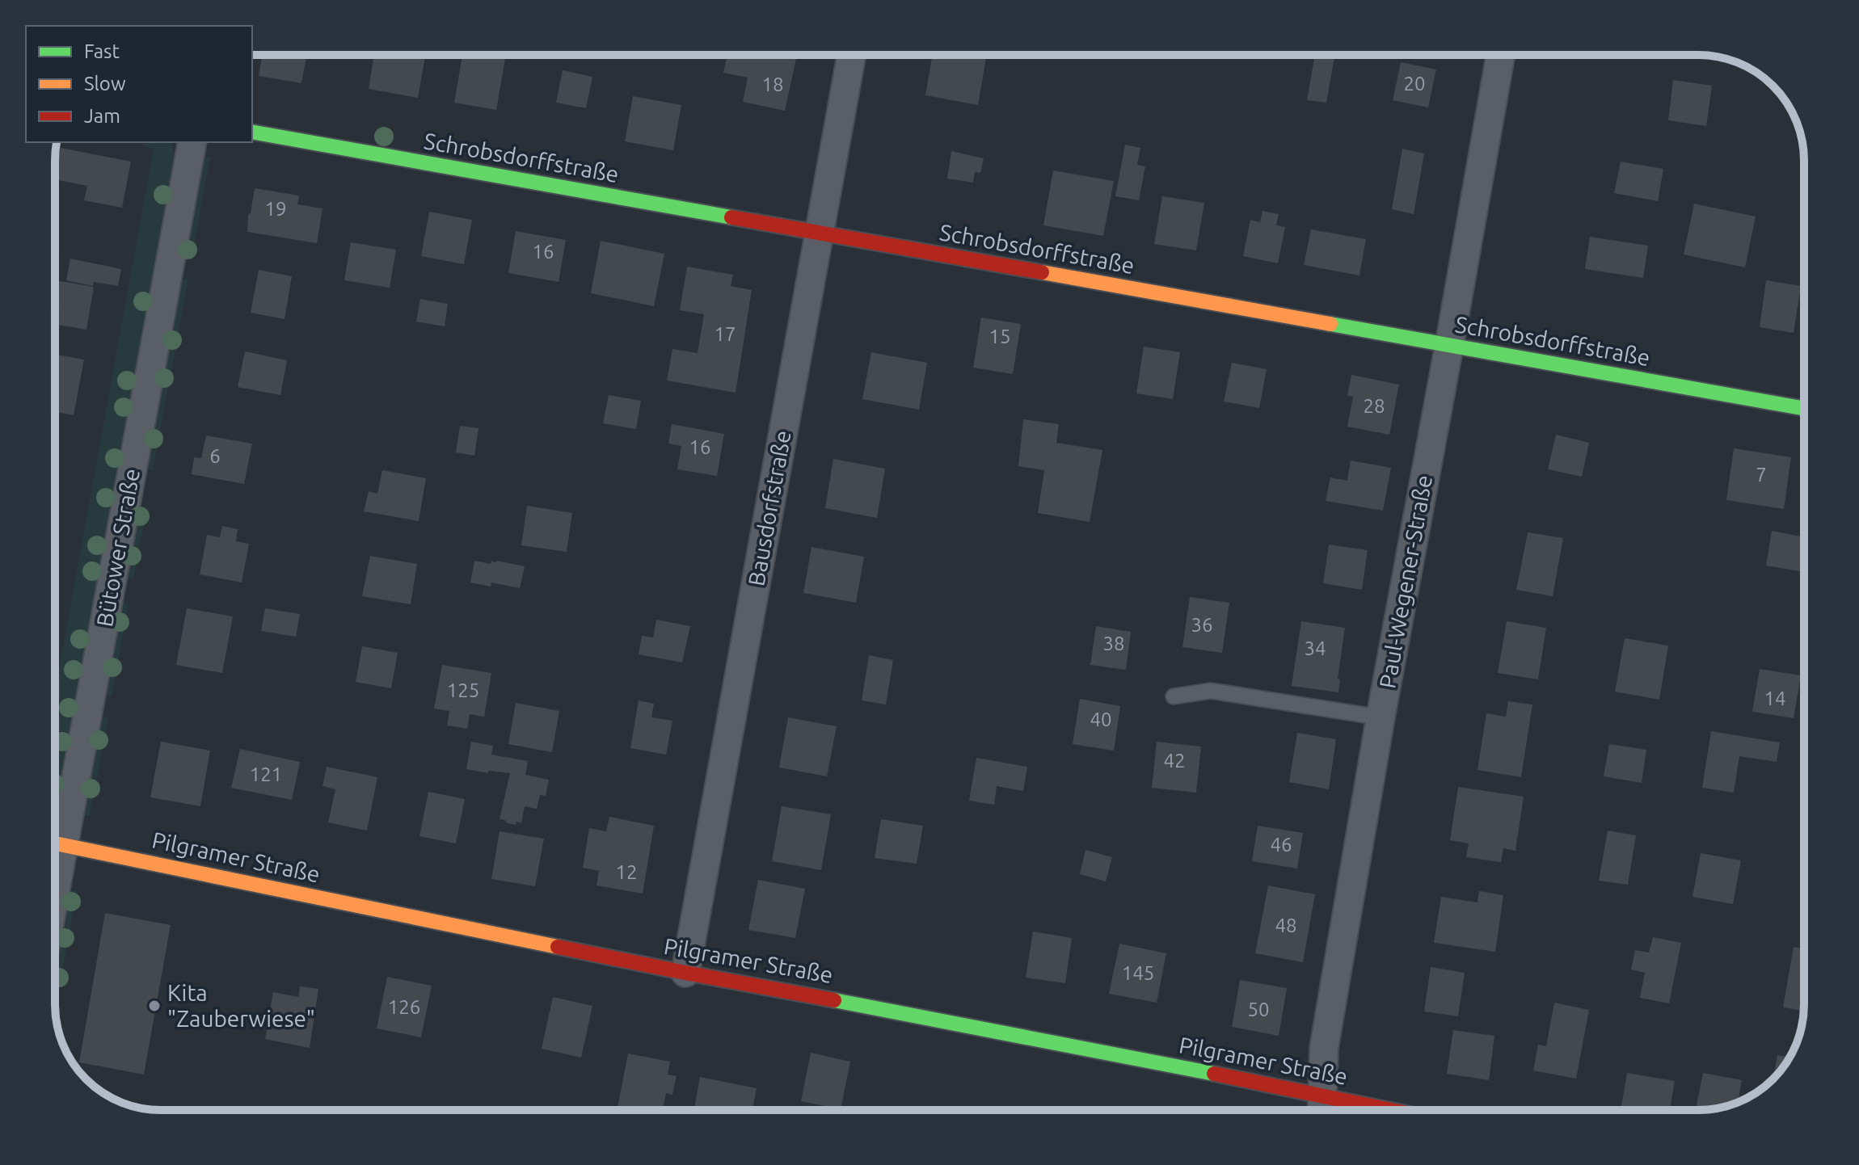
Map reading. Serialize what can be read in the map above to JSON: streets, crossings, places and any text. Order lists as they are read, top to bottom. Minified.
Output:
{"streets":{"street":["Schrobsdorffstraße","Bausdorfstraße","Bütower Straße","Paul-Wegener-Straße","Pilgramer Straße"]},"crossings":[["Schrobsdorffstraße","Bausdorfstraße"],["Schrobsdorffstraße","Paul-Wegener-Straße"],["Bausdorfstraße","Pilgramer Straße"],["Paul-Wegener-Straße","Pilgramer Straße"]],"places":["Kita \"Zauberwiese\""],"house_numbers":["20","18","19","16","17","15","28","16","6","7","36","38","34","125","14","40","42","121","46","12","48","145","126","50"],"legend":["Fast","Slow","Jam"]}
